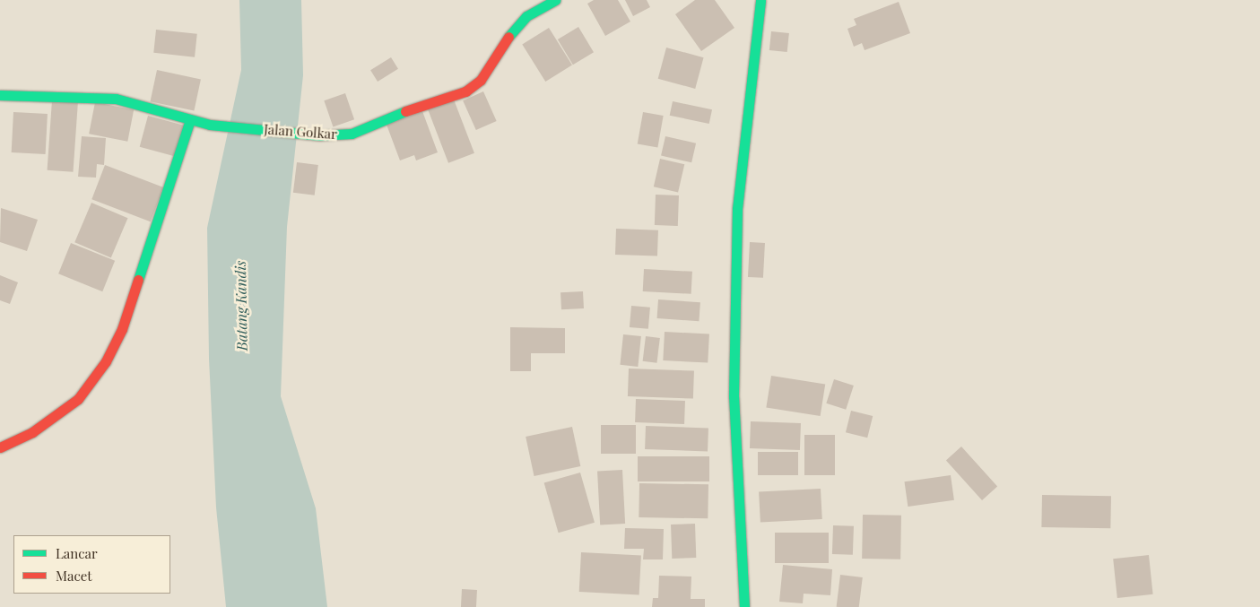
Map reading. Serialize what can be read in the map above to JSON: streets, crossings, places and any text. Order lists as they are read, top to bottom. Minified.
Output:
{"streets":{"street":["Jalan Golkar"]},"water":["Batang Kandis"],"legend":["Lancar","Macet"]}
